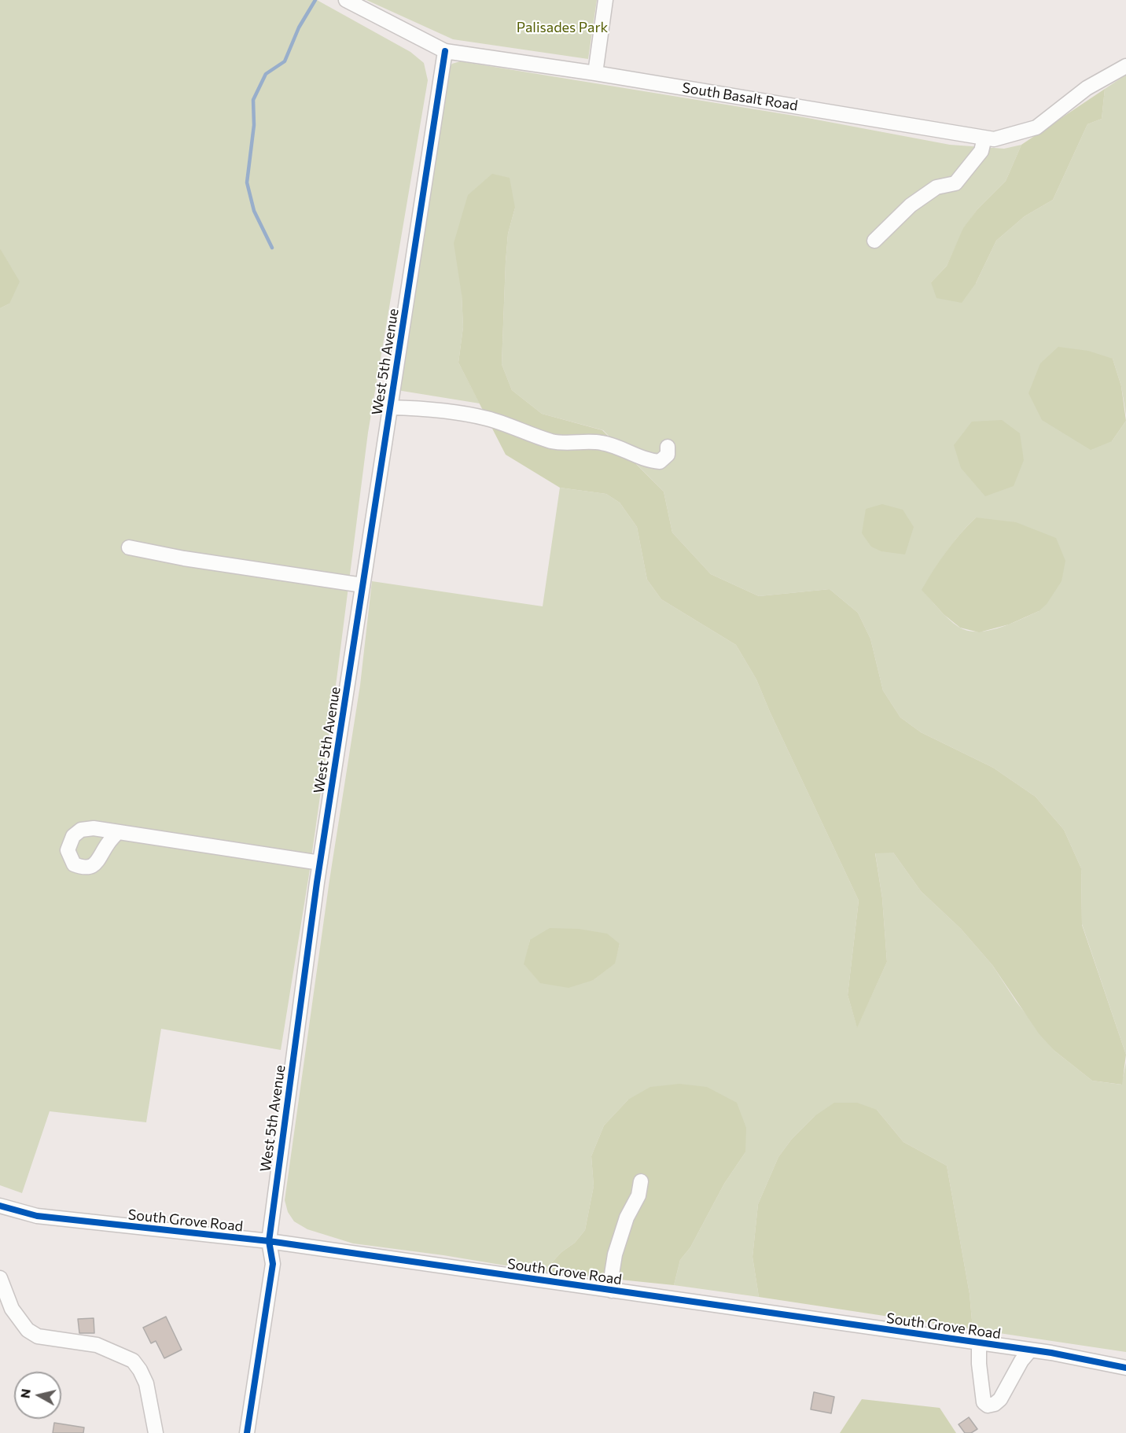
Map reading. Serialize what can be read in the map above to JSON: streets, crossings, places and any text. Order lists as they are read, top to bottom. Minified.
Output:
{"streets":{"street":["South Basalt Road","West 5th Avenue","South Grove Road"]},"crossings":[["South Basalt Road","West 5th Avenue"],["West 5th Avenue","South Grove Road"]],"parks":["Palisades Park"],"north":"left"}
